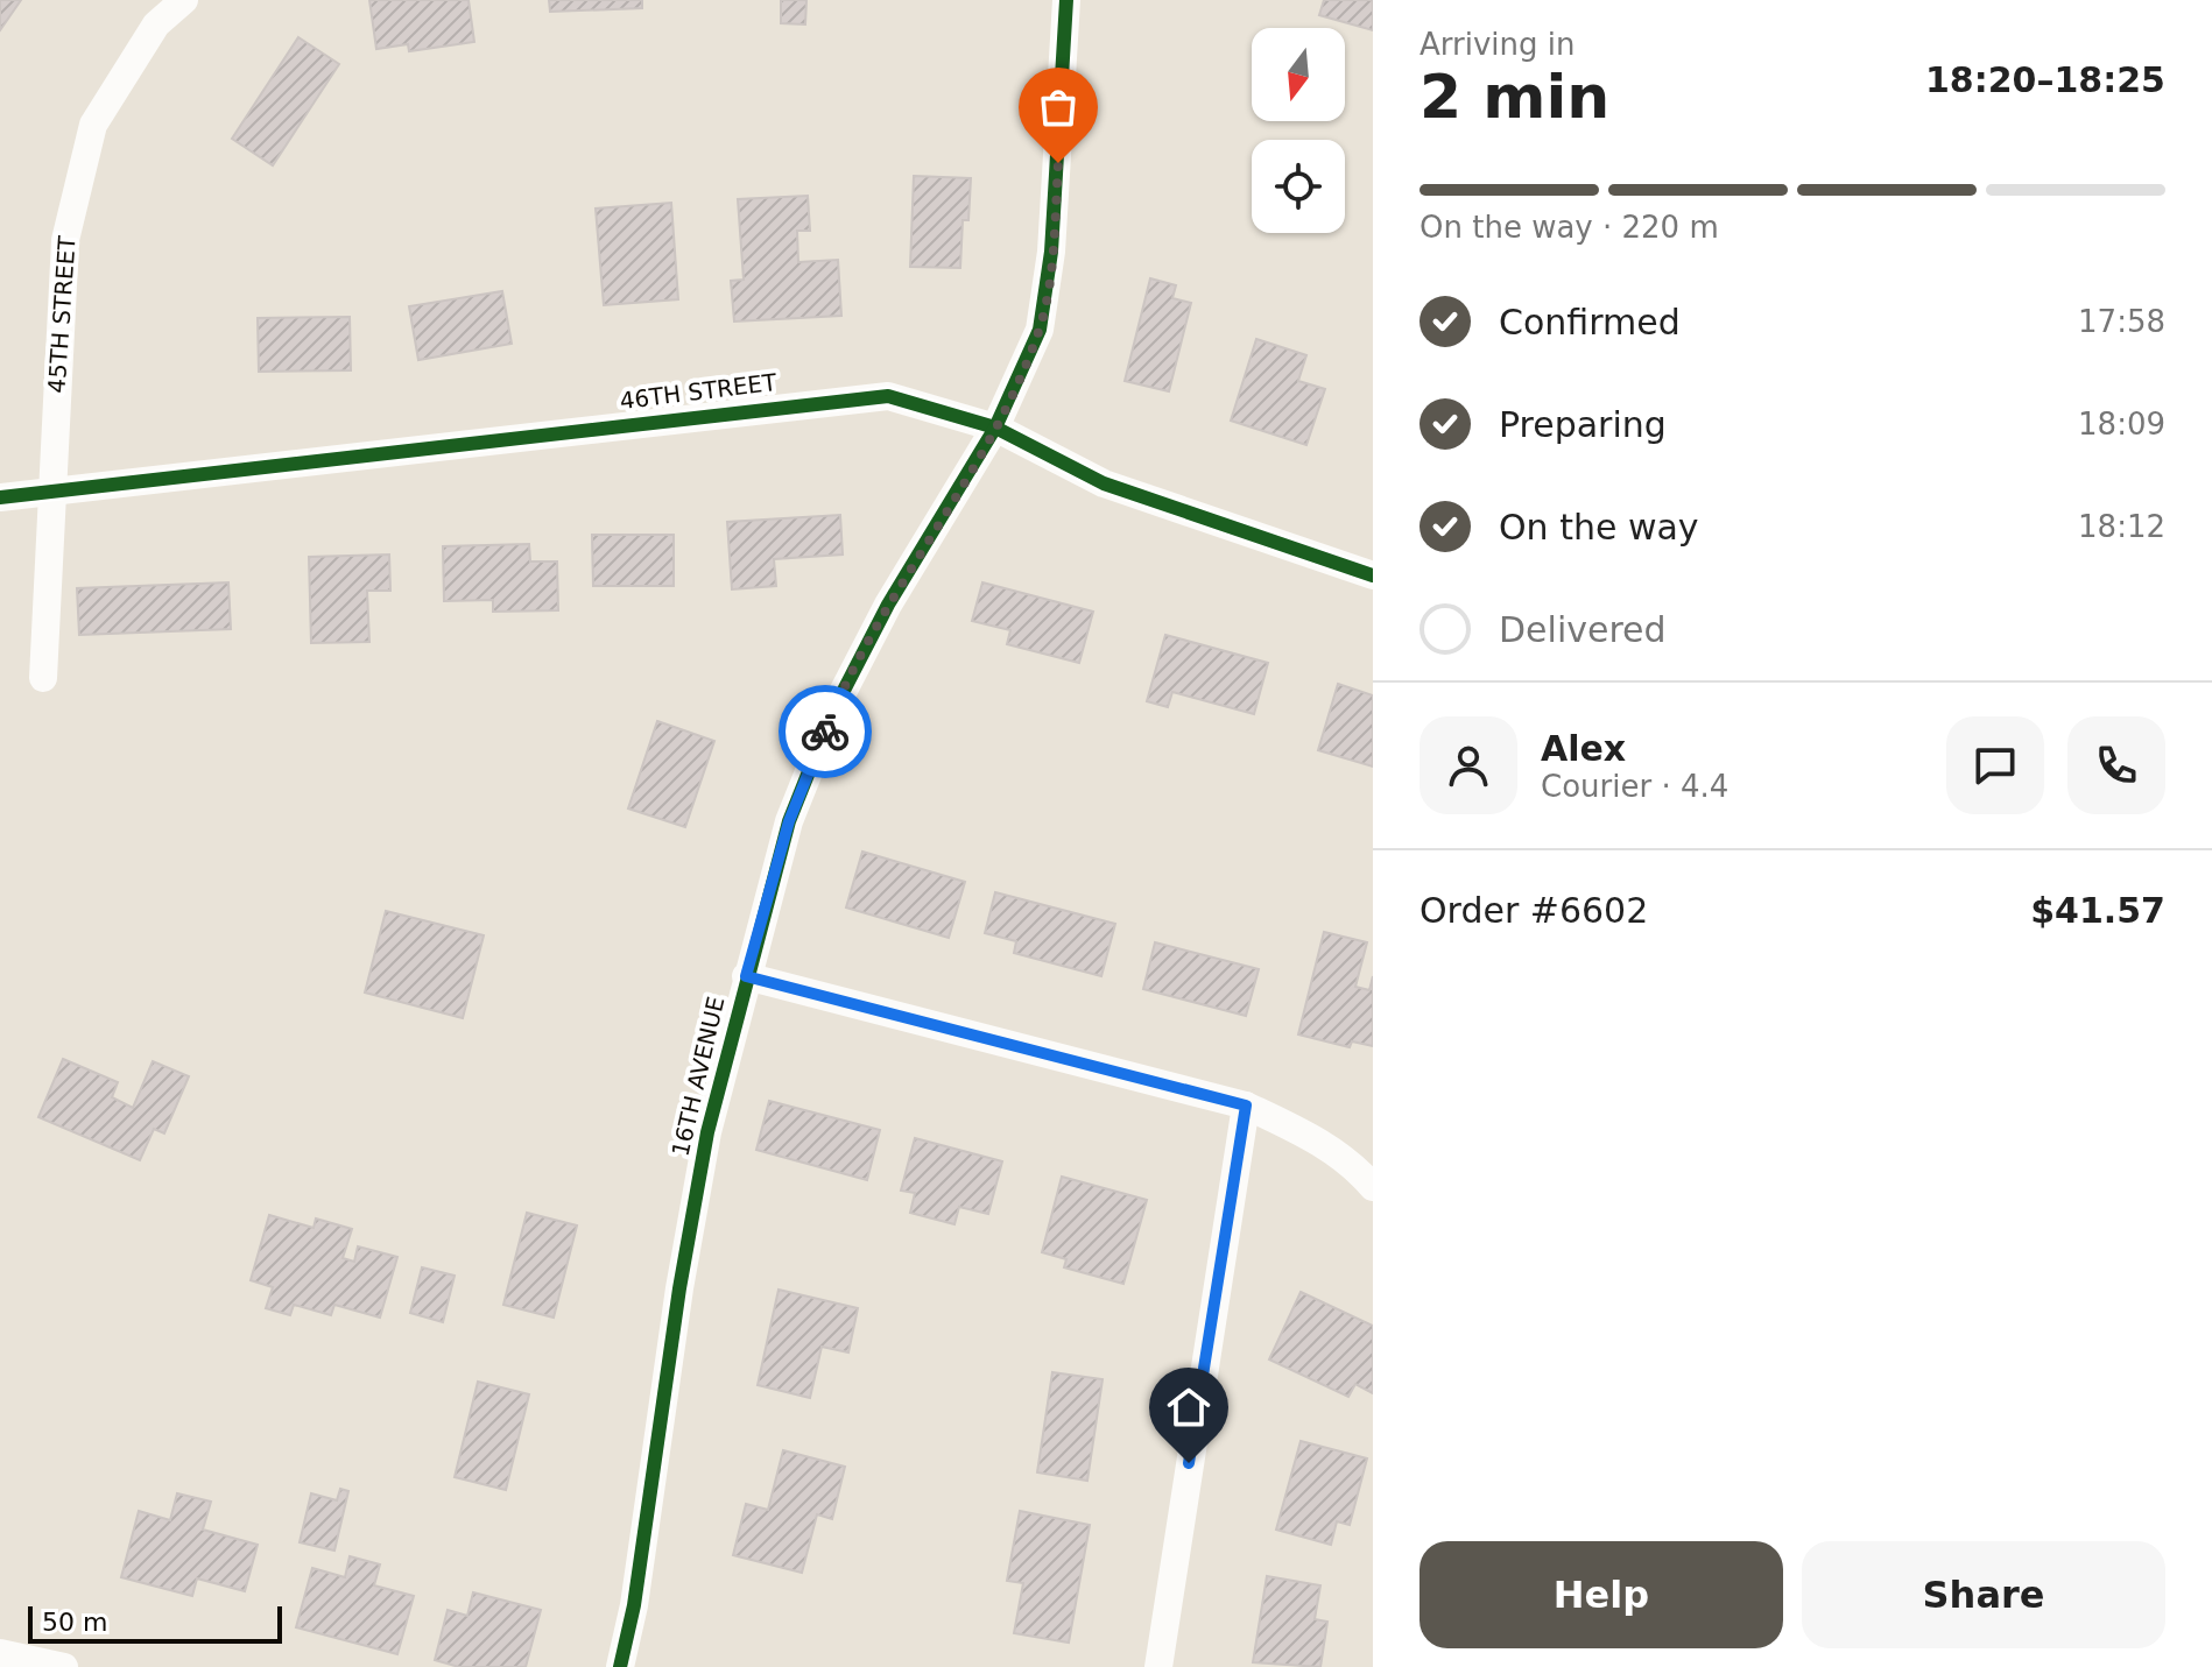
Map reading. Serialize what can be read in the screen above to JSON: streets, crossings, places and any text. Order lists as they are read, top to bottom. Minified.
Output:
{"streets":{"street":["45TH STREET","46TH STREET","16TH AVENUE"]},"crossings":[["45TH STREET","46TH STREET"],["46TH STREET","16TH AVENUE"]],"scale_bar":"50 m","north":"bottom","page":{"heading":["2 min","Arriving in","18:20–18:25"],"panel":["Alex","Courier · 4.4","Order #6602","$41.57"],"bar":"On the way · 220 m","list":[["Confirmed","17:58"],["Preparing","18:09"],["On the way","18:12"],"Delivered"],"buttons":["Help","Share"],"scale":"50 m"}}
